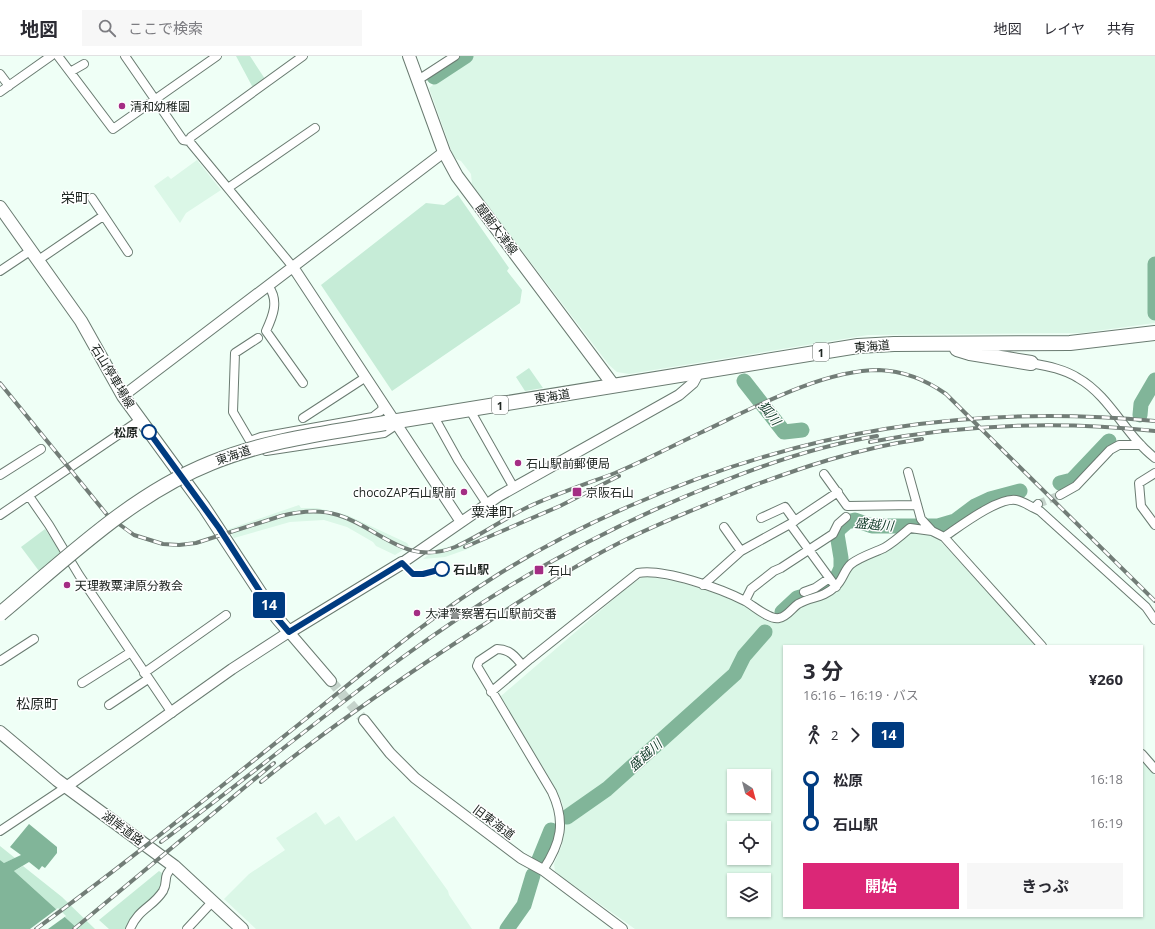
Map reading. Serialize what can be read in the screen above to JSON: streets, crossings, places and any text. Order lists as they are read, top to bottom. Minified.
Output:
{"streets":{"highway":["東海道","1"],"main road":["醍醐大津線","石山停車場線","湖岸道路"],"street":["旧東海道"]},"crossings":[["醍醐大津線","東海道"]],"districts":["栄町","粟津町","松原町"],"water":["狐川","盛越川"],"places":{"other":["清和幼稚園","松原","石山駅前郵便局","chocoZAP石山駅前","石山駅","天理教粟津原分教会","大津警察署石山駅前交番"],"transit":["京阪石山","石山"]},"lines":["bus line 14"],"north":"bottom right","page":{"header":"地図","search":"ここで検索","nav":["地図","レイヤ","共有"],"on_map":"14","heading":["3 分","16:16 – 16:19 · バス","¥260"],"legs":["2","14"],"list":[{"name":"松原","value":"16:18"},{"name":"石山駅","value":"16:19"}],"buttons":["開始","きっぷ"]}}
